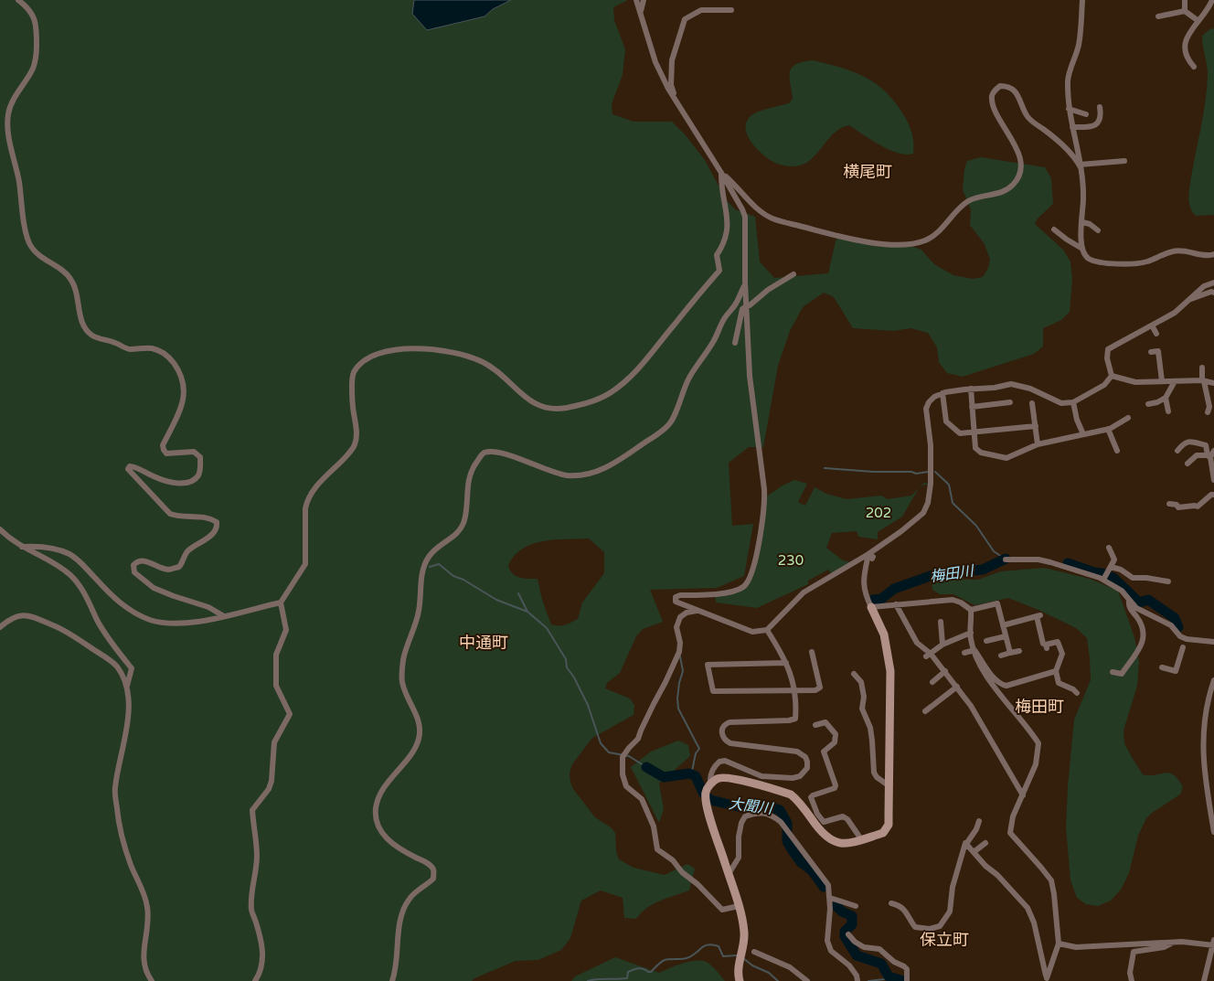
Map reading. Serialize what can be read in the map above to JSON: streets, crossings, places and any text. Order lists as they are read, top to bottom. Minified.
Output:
{"districts":["横尾町","中通町","梅田町","保立町"],"water":["梅田川","大聞川"],"parks":["202","230"]}
